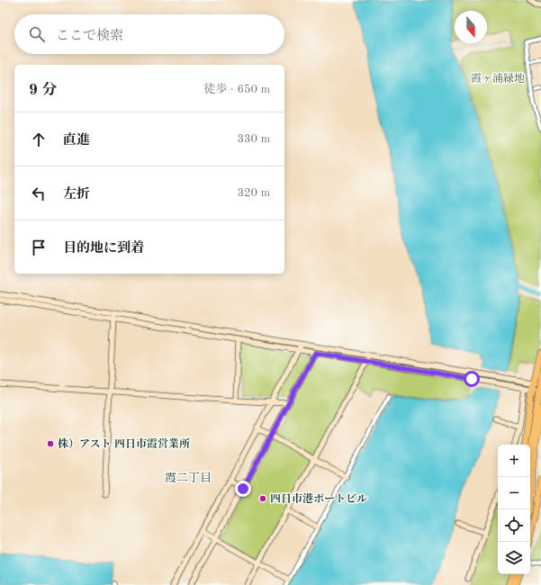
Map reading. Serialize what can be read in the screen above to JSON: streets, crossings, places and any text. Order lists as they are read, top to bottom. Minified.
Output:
{"districts":["霞二丁目"],"parks":["霞ヶ浦緑地"],"places":["株）アスト 四日市霞営業所","四日市港ポートビル"],"north":"bottom","page":{"search":"ここで検索","heading":["9 分","徒歩 · 650 m"],"list":[["直進","330 m"],["左折","320 m"],"目的地に到着"],"map_buttons":["+","−"]}}
